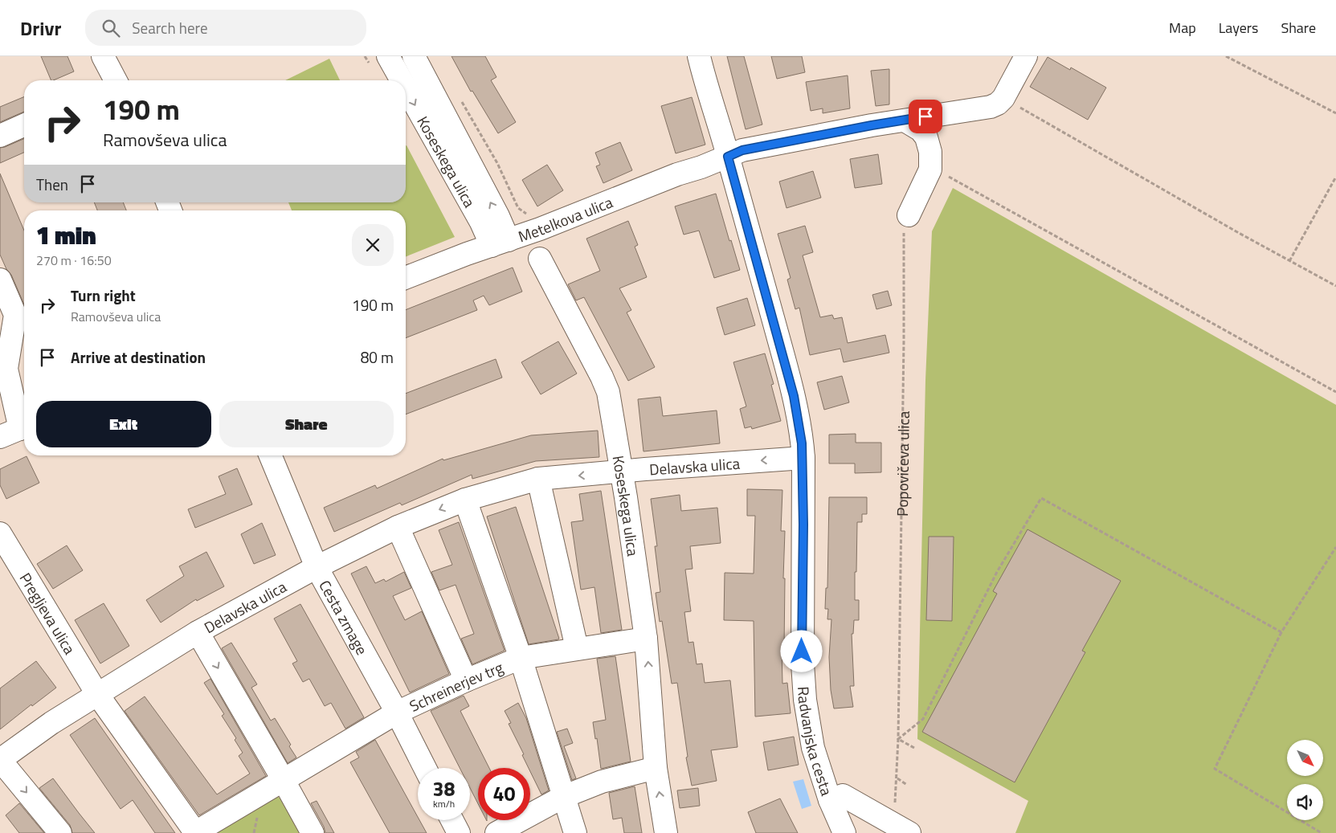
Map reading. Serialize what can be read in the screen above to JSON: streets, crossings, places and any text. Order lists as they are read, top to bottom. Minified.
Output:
{"streets":{"street":["Koseskega ulica","Metelkova ulica","Delavska ulica","Pregljeva ulica","Cesta zmage","Schreinerjev trg","Radvanjska cesta"],"path":["Popovičeva ulica"]},"crossings":[["Koseskega ulica","Metelkova ulica"],["Koseskega ulica","Delavska ulica"],["Koseskega ulica","Schreinerjev trg"],["Metelkova ulica","Radvanjska cesta"],["Delavska ulica","Pregljeva ulica"],["Delavska ulica","Cesta zmage"],["Delavska ulica","Radvanjska cesta"],["Cesta zmage","Schreinerjev trg"]],"one_way":["Delavska ulica"],"north":"bottom right","page":{"header":"Drivr","search":"Search here","nav":["Map","Layers","Share"],"turn":["190 m","Ramovševa ulica"],"then":"Then","heading":["1 min","270 m · 16:50"],"list":[{"name":"Turn right","note":"Ramovševa ulica","value":"190 m"},{"name":"Arrive at destination","value":"80 m"}],"buttons":["Exit","Share"],"speed":"38 km/h","limit":"40"}}
